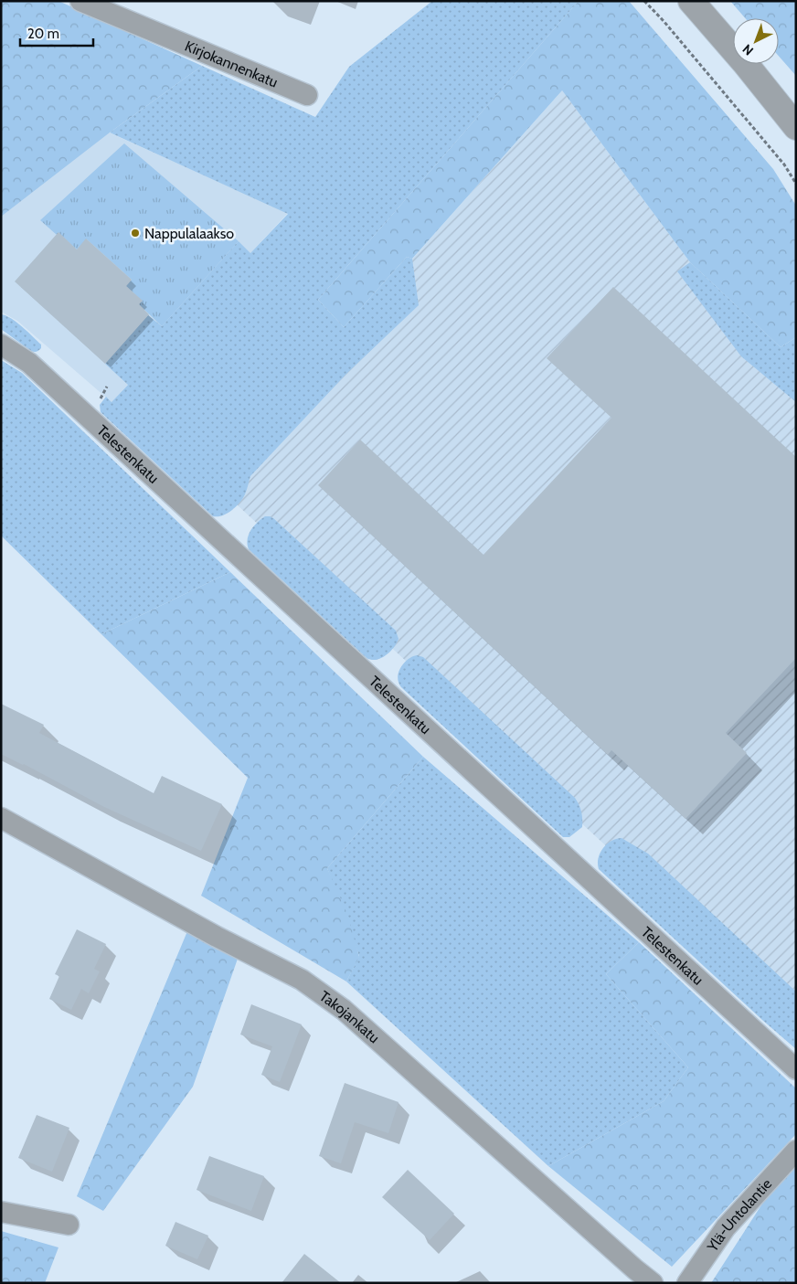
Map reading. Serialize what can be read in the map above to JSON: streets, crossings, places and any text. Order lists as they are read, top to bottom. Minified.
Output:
{"streets":{"street":["Kirjokannenkatu","Telestenkatu","Takojankatu","Ylä-Untolantie"]},"places":["Nappulalaakso"],"scale_bar":"20 m","north":"bottom left"}
